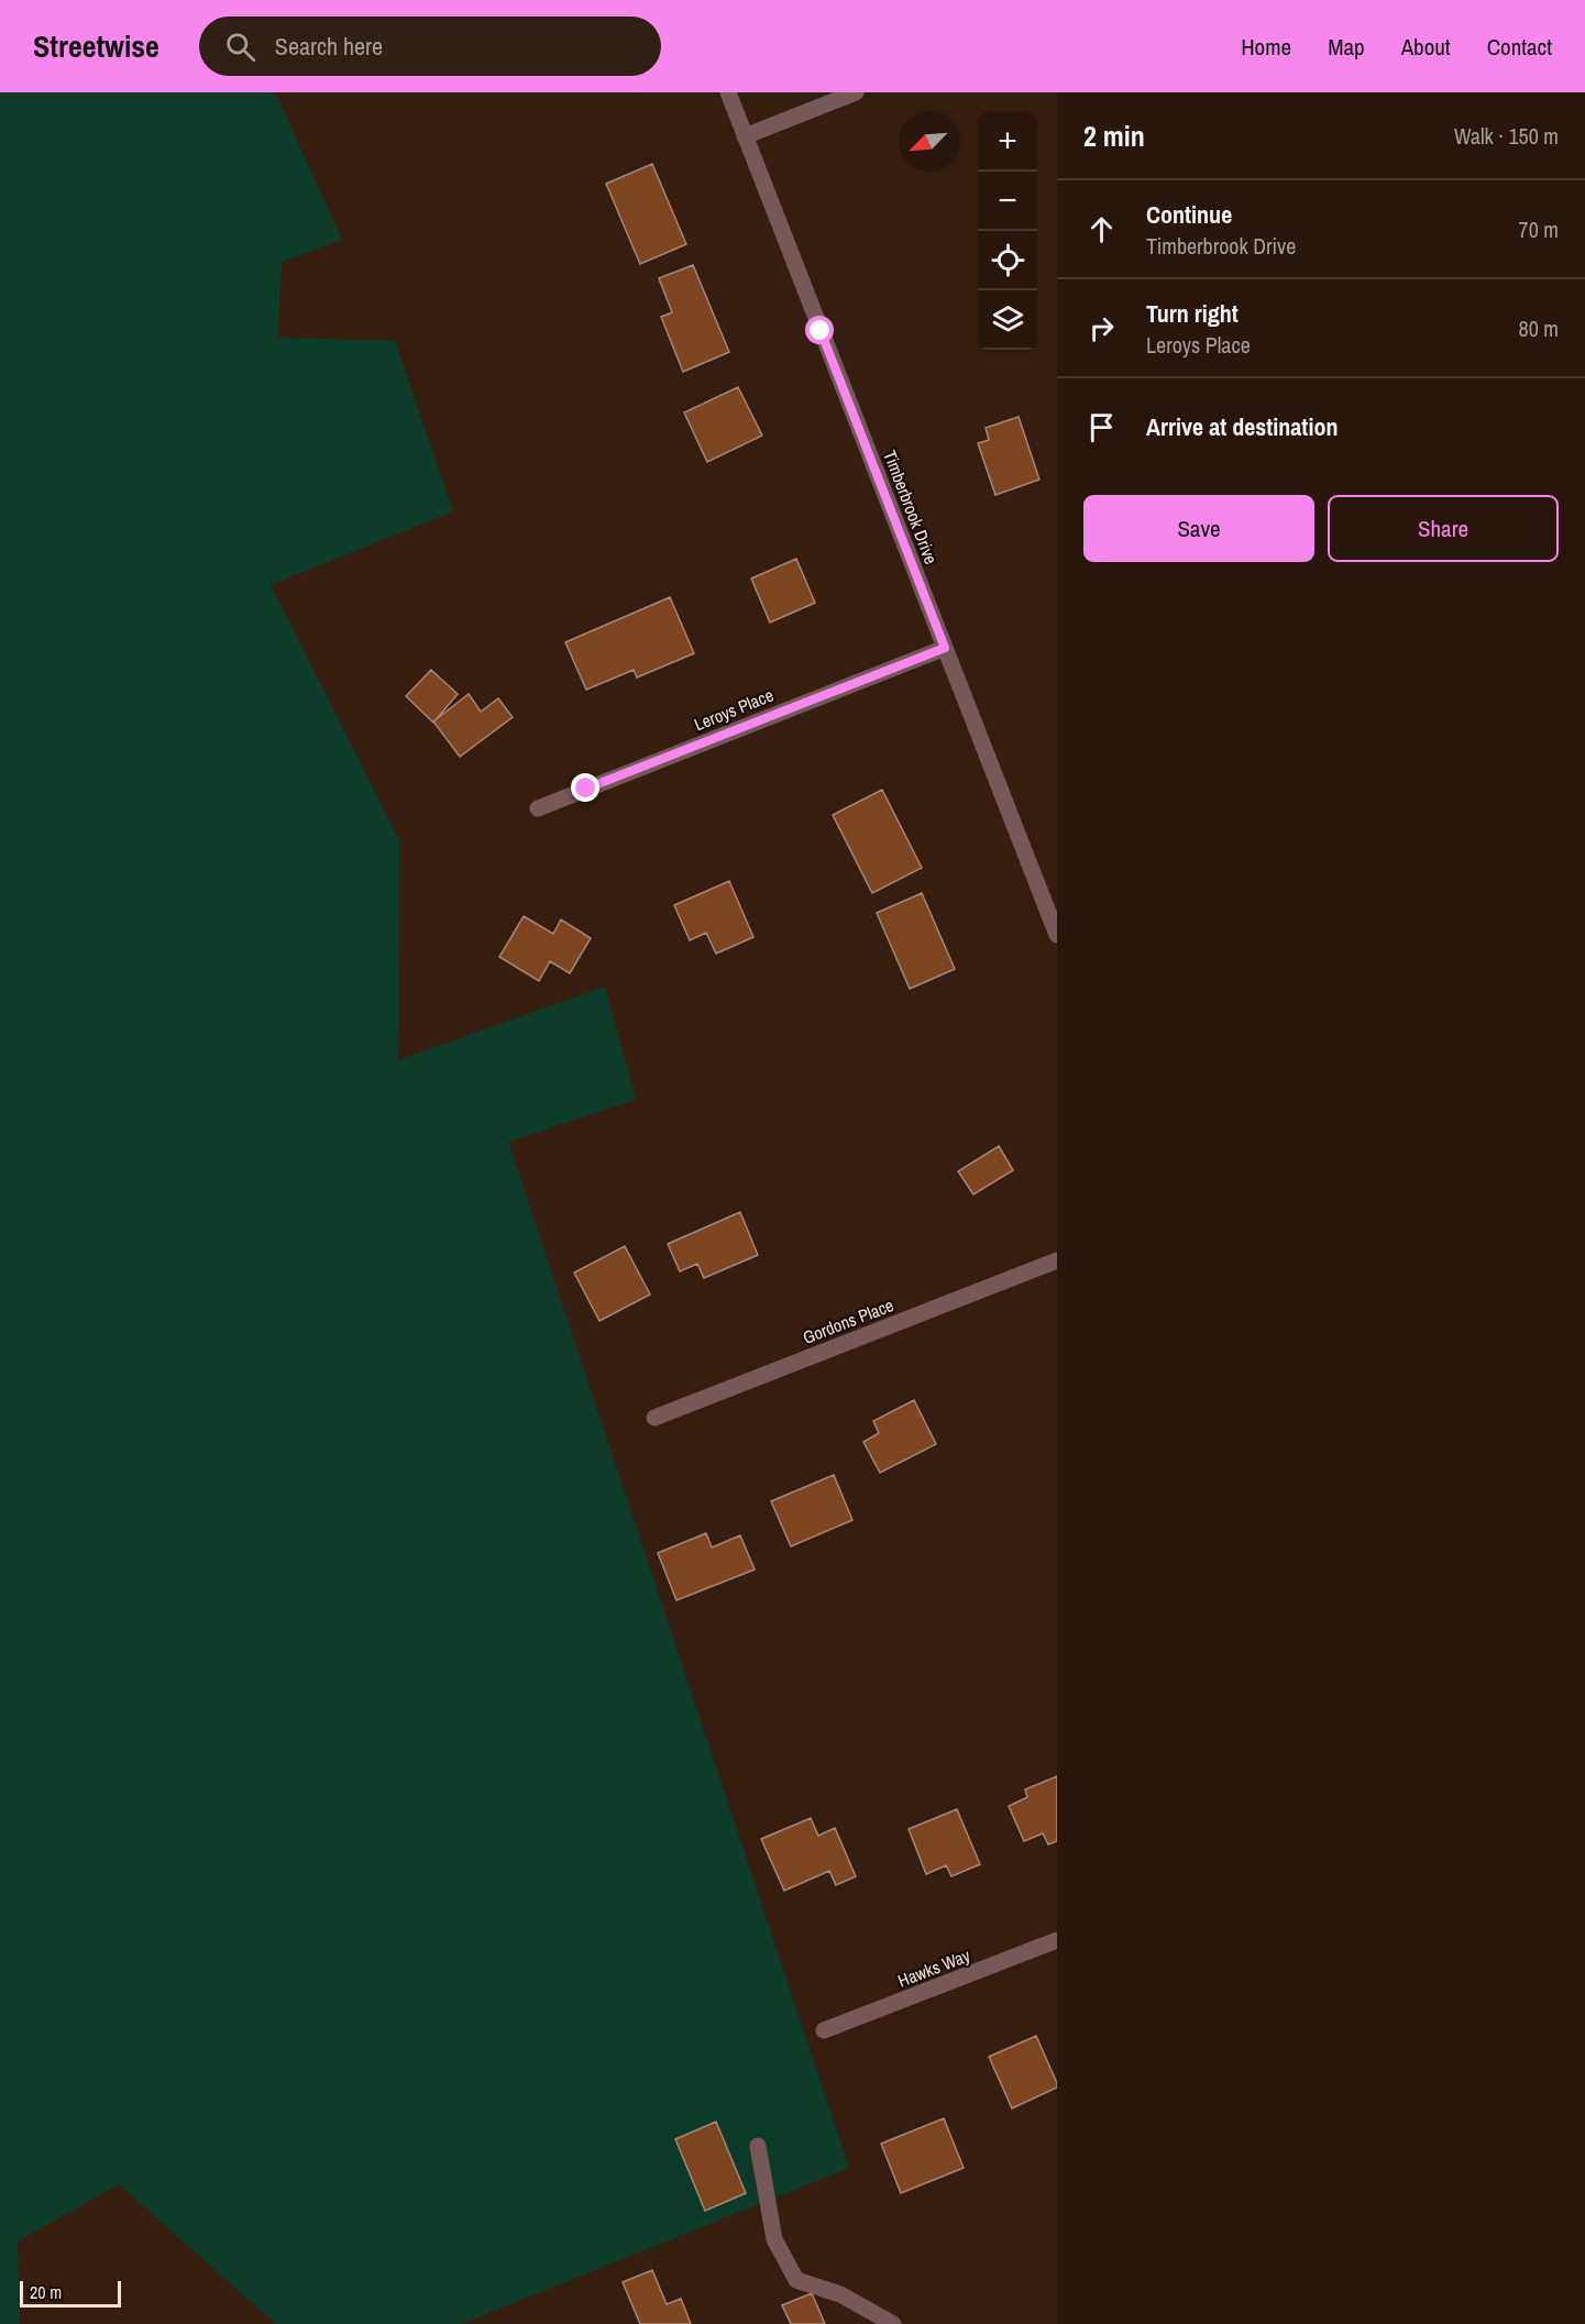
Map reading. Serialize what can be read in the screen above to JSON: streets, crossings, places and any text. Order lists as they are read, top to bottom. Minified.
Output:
{"streets":{"street":["Timberbrook Drive","Leroys Place","Gordons Place","Hawks Way"]},"crossings":[["Timberbrook Drive","Leroys Place"]],"scale_bar":"20 m","north":"bottom left","page":{"header":"Streetwise","search":"Search here","nav":["Home","Map","About","Contact"],"heading":["2 min","Walk · 150 m"],"map_buttons":["+","−"],"list":[["Continue","Timberbrook Drive","70 m"],["Turn right","Leroys Place","80 m"],"Arrive at destination"],"buttons":["Save","Share"],"scale":"20 m"}}
